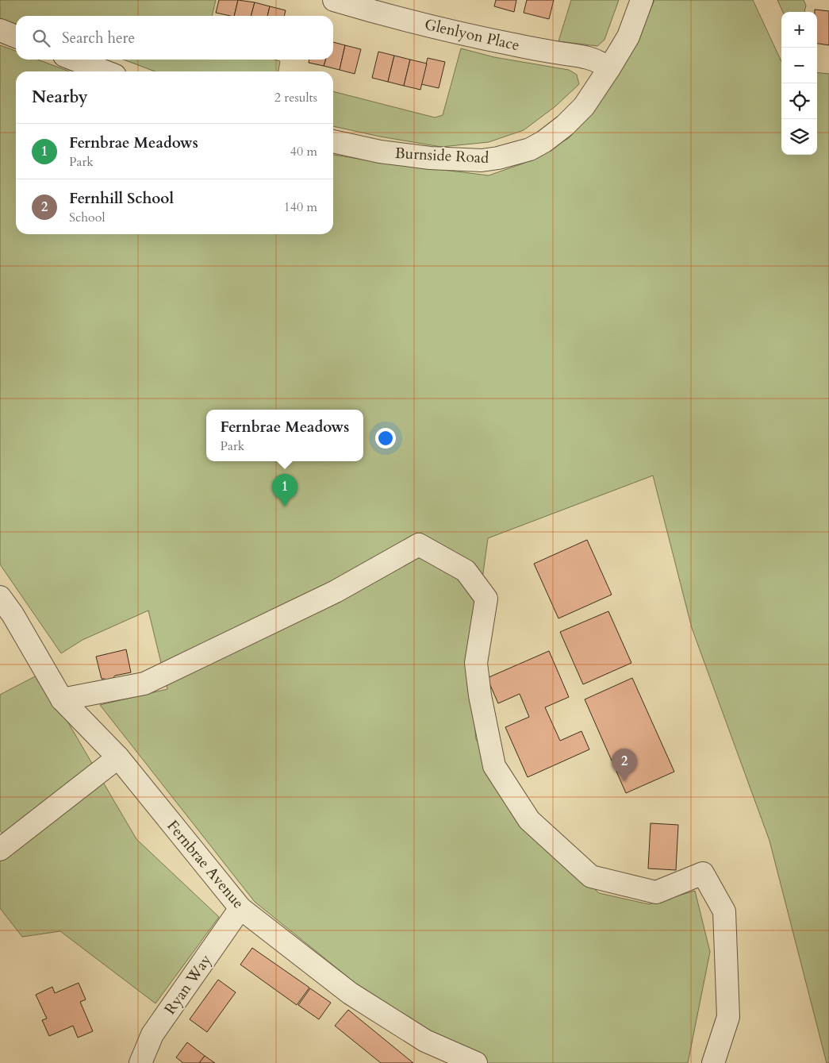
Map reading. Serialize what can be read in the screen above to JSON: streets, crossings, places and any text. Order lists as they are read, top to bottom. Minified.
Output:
{"streets":{"street":["Glenlyon Place","Burnside Road","Fernbrae Avenue","Ryan Way"]},"crossings":[["Glenlyon Place","Burnside Road"],["Fernbrae Avenue","Ryan Way"]],"page":{"map_buttons":["+","−"],"search":"Search here","heading":["Nearby","2 results"],"list":[{"mark":"1","name":"Fernbrae Meadows","note":"Park","value":"40 m"},{"mark":"2","name":"Fernhill School","note":"School","value":"140 m"}],"popup":["Fernbrae Meadows","Park"],"pins":["1","2"]}}
